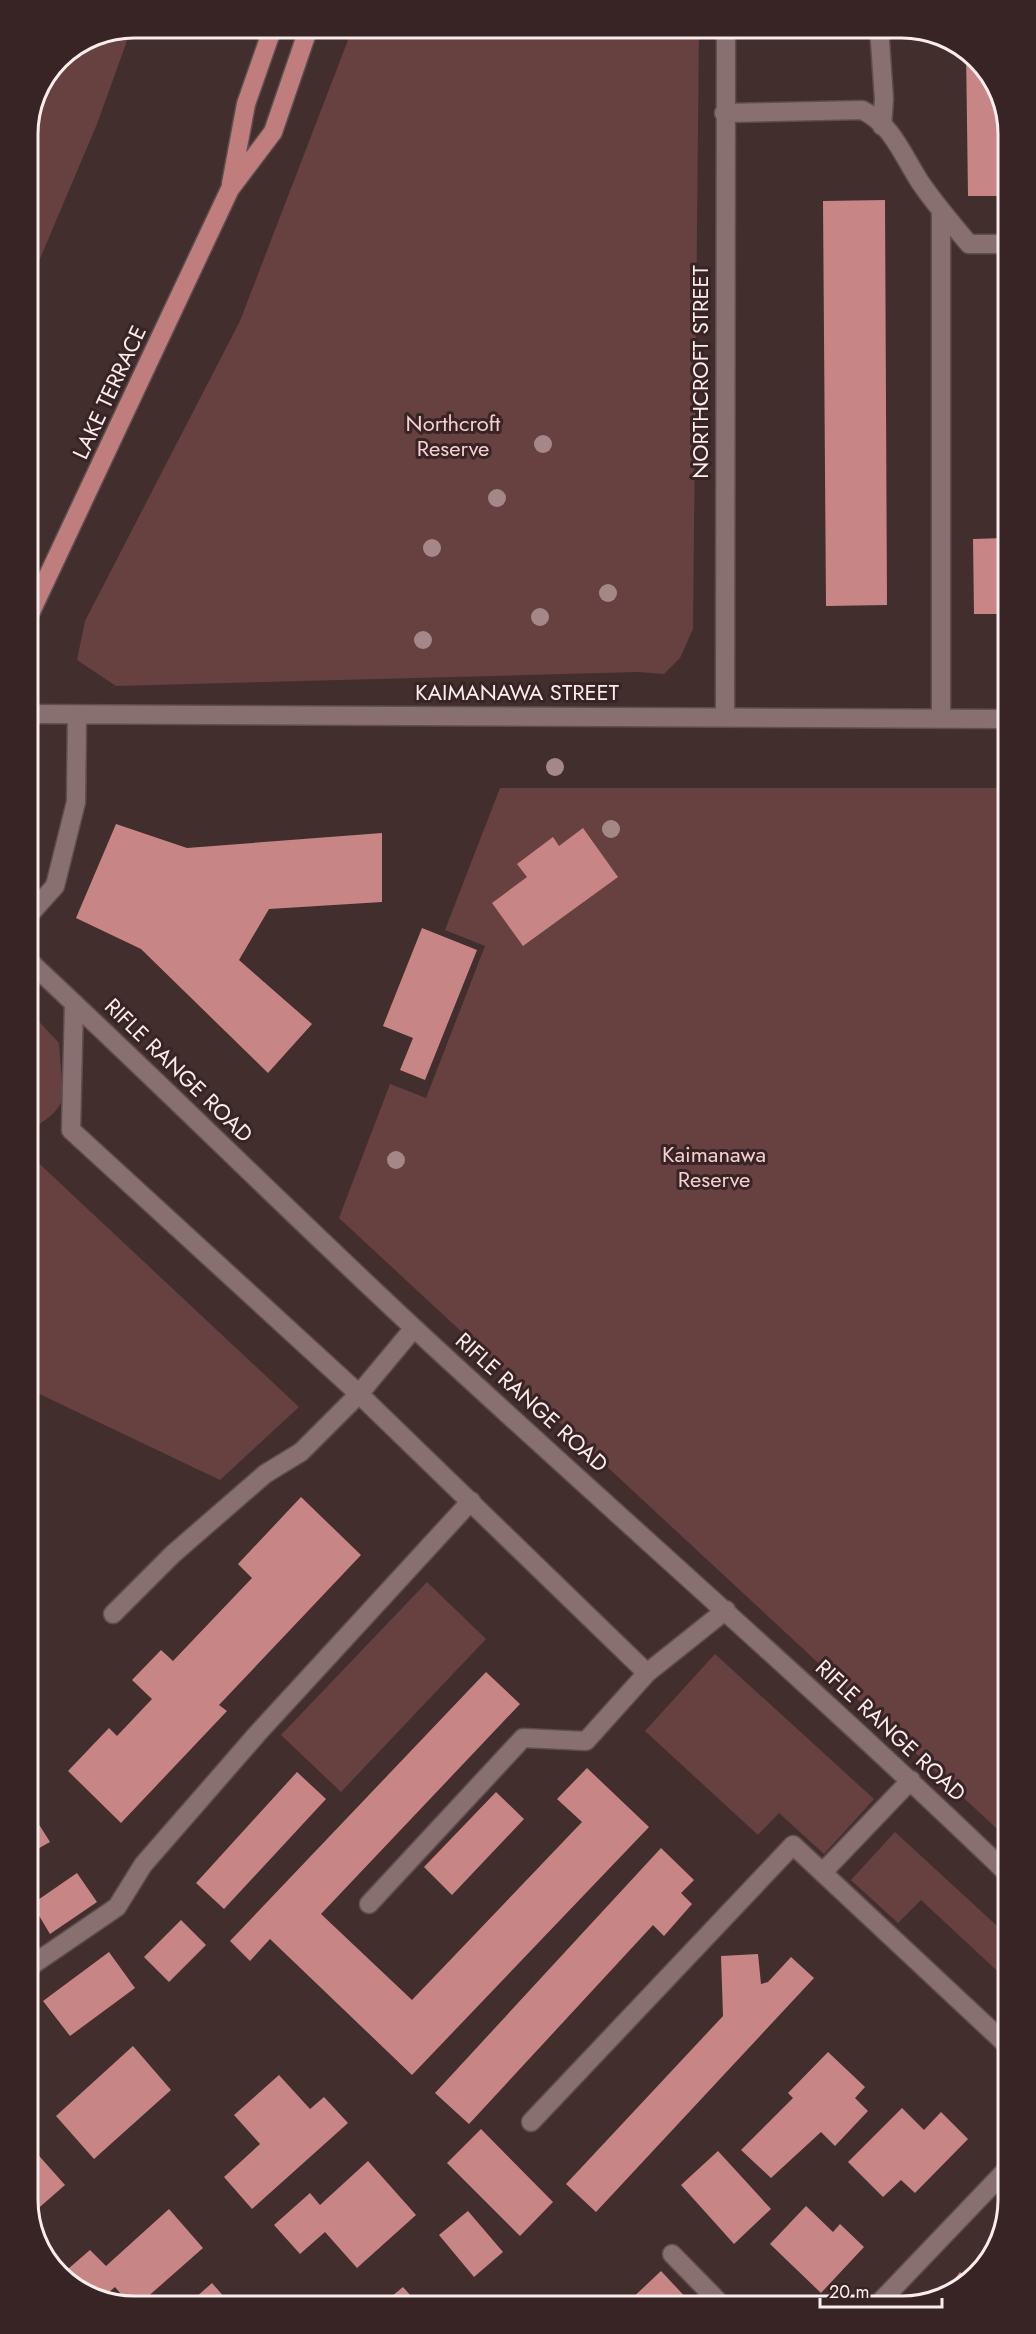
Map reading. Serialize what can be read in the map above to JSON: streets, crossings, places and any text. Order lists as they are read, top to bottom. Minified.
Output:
{"streets":{"main road":["LAKE TERRACE"],"street":["NORTHCROFT STREET","KAIMANAWA STREET","RIFLE RANGE ROAD"]},"crossings":[["NORTHCROFT STREET","KAIMANAWA STREET"]],"parks":["Northcroft Reserve","Kaimanawa Reserve"],"scale_bar":"20 m"}
